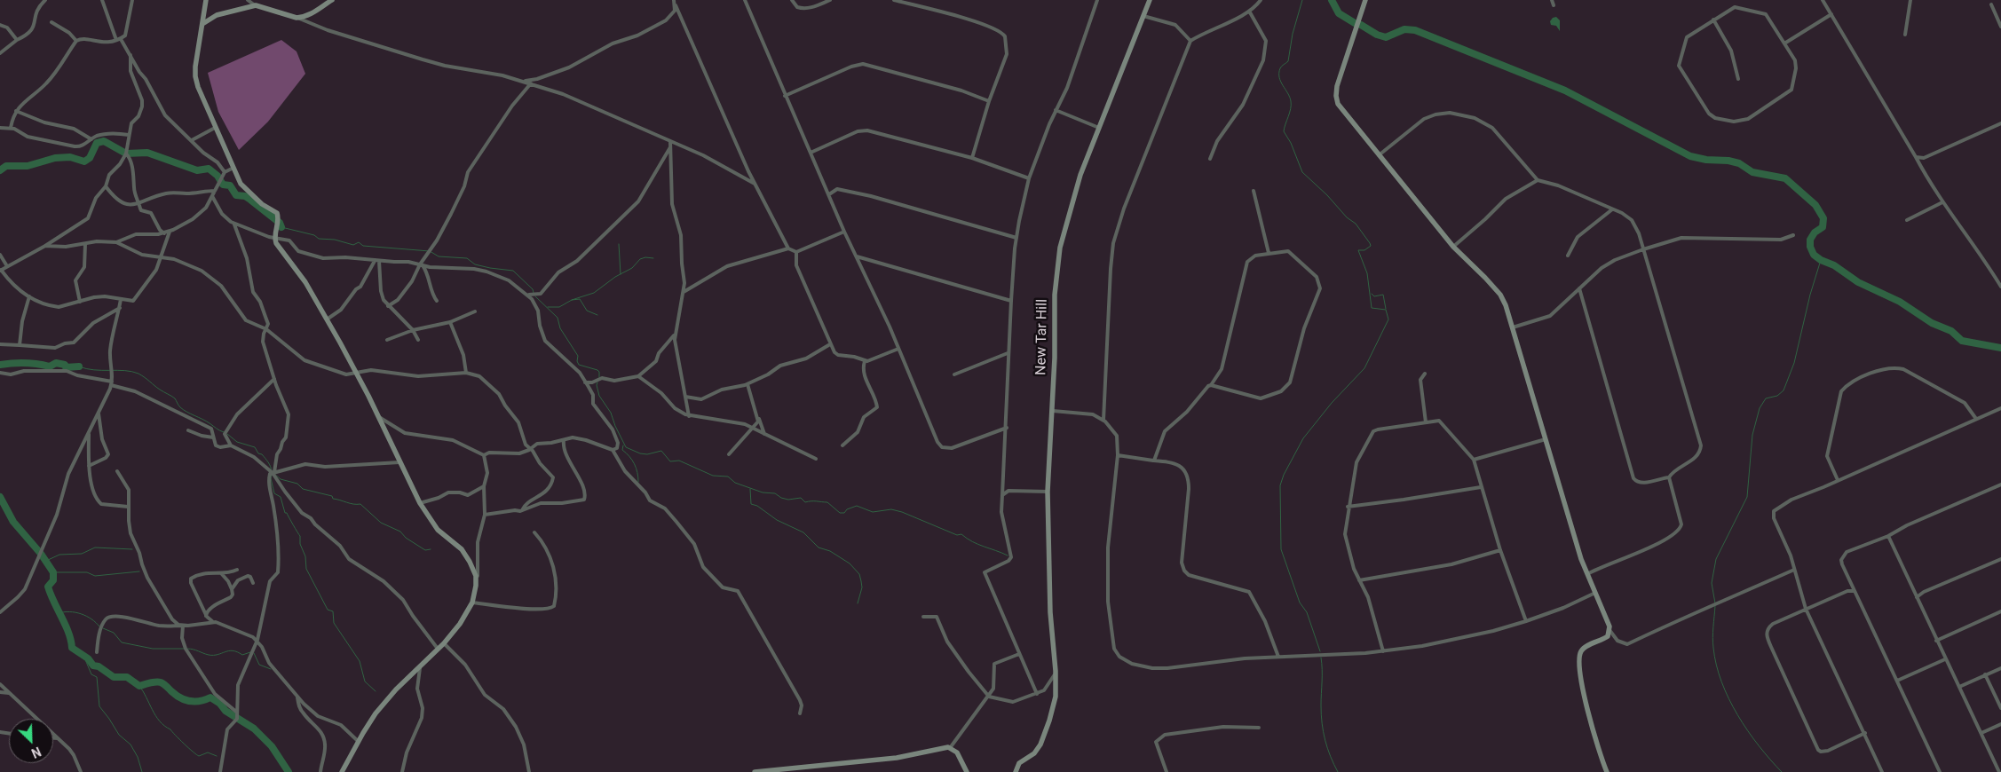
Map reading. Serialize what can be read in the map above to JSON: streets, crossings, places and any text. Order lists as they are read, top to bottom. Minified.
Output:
{"streets":{"street":["New Tar Hill"]},"north":"bottom right"}
